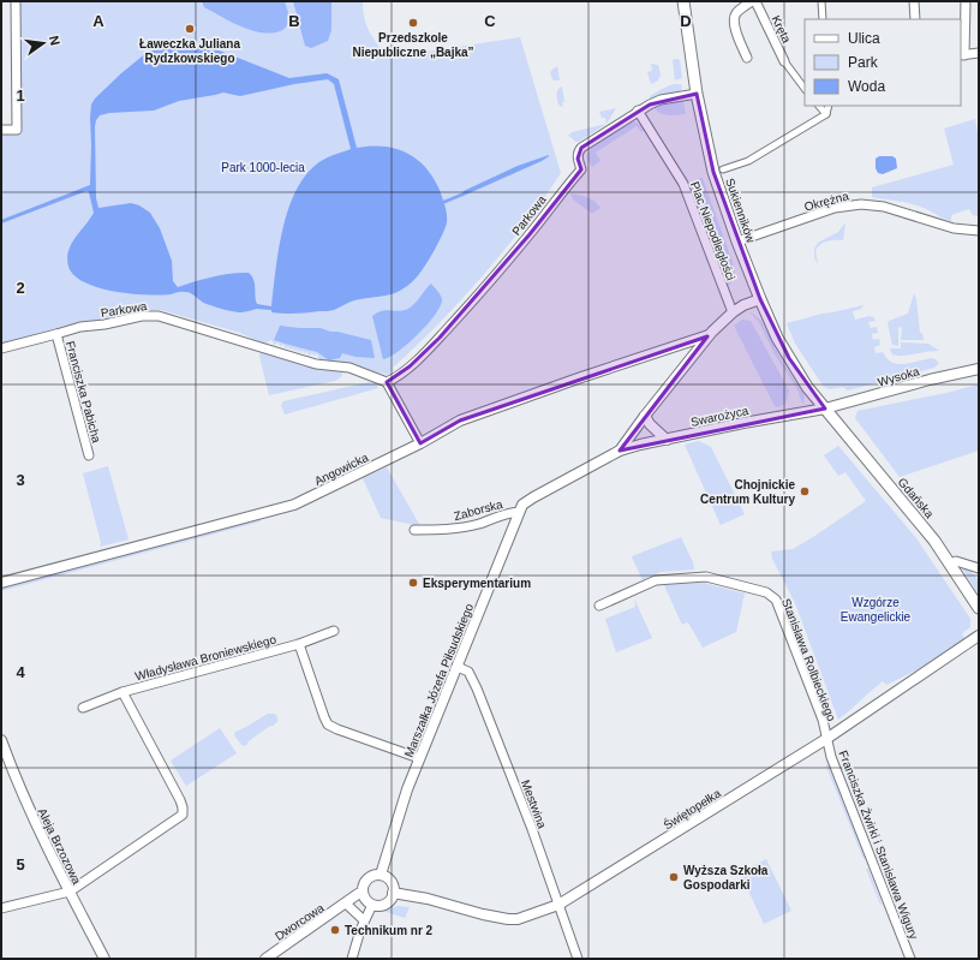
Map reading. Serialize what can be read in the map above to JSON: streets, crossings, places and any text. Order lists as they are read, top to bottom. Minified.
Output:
{"streets":{"main road":["Sukienników","Gdańska"],"street":["Kręta","Okrężna","Parkowa","Plac Niepodległości","Wysoka","Franciszka Pabicha","Swarożyca","Angowicka","Zaborska","Władysława Broniewskiego","Stanisława Rolbieckiego","Marszałka Józefa Piłsudskiego","Mestwina","Świętopełka","Franciszka Żwirki i Stanisława Wigury","Aleja Brzozowa","Dworcowa"]},"crossings":[["Okrężna","Sukienników"],["Sukienników","Parkowa"],["Sukienników","Wysoka"],["Sukienników","Swarożyca"],["Sukienników","Gdańska"],["Sukienników","Marszałka Józefa Piłsudskiego"],["Parkowa","Plac Niepodległości"],["Parkowa","Franciszka Pabicha"],["Plac Niepodległości","Marszałka Józefa Piłsudskiego"],["Wysoka","Swarożyca"],["Wysoka","Gdańska"],["Swarożyca","Gdańska"],["Swarożyca","Marszałka Józefa Piłsudskiego"],["Angowicka","Marszałka Józefa Piłsudskiego"],["Zaborska","Marszałka Józefa Piłsudskiego"],["Stanisława Rolbieckiego","Świętopełka"],["Stanisława Rolbieckiego","Franciszka Żwirki i Stanisława Wigury"],["Marszałka Józefa Piłsudskiego","Mestwina"],["Marszałka Józefa Piłsudskiego","Świętopełka"],["Marszałka Józefa Piłsudskiego","Dworcowa"],["Mestwina","Świętopełka"],["Świętopełka","Franciszka Żwirki i Stanisława Wigury"],["Świętopełka","Dworcowa"]],"parks":["Park 1000-lecia","Wzgórze Ewangelickie"],"places":["Przedszkole Niepubliczne „Bajka”","Ławeczka Juliana Rydzkowskiego","Chojnickie Centrum Kultury","Eksperymentarium","Wyższa Szkoła Gospodarki","Technikum nr 2"],"legend":["Ulica","Park","Woda"],"north":"right","grid":{"columns":["A","B","C","D"],"rows":["1","2","3","4","5"]}}
